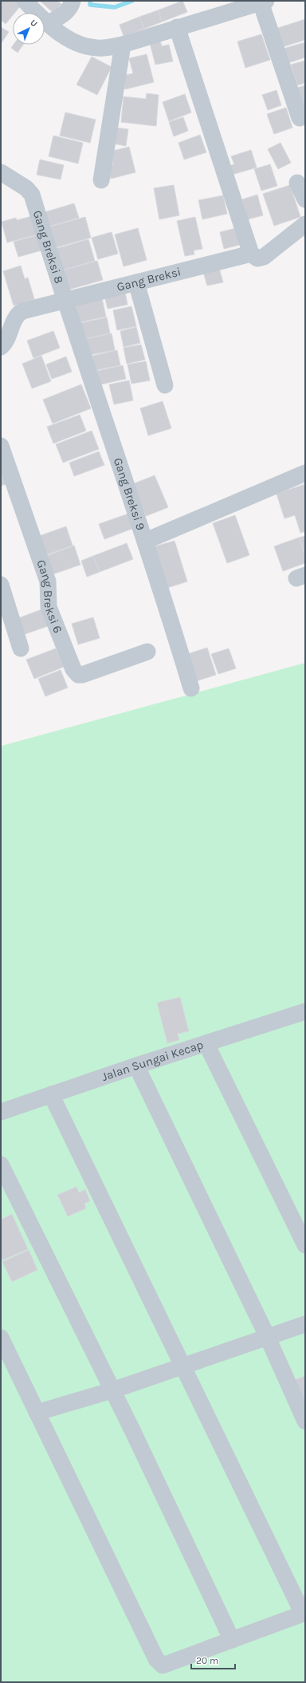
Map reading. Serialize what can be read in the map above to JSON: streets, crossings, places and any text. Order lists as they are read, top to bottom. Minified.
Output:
{"streets":{"street":["Gang Breksi 8","Gang Breksi","Gang Breksi 9","Gang Breksi 6","Jalan Sungai Kecap"]},"crossings":[["Gang Breksi 8","Gang Breksi"],["Gang Breksi 8","Gang Breksi 9"],["Gang Breksi","Gang Breksi 9"]],"scale_bar":"20 m","north":"top right"}
